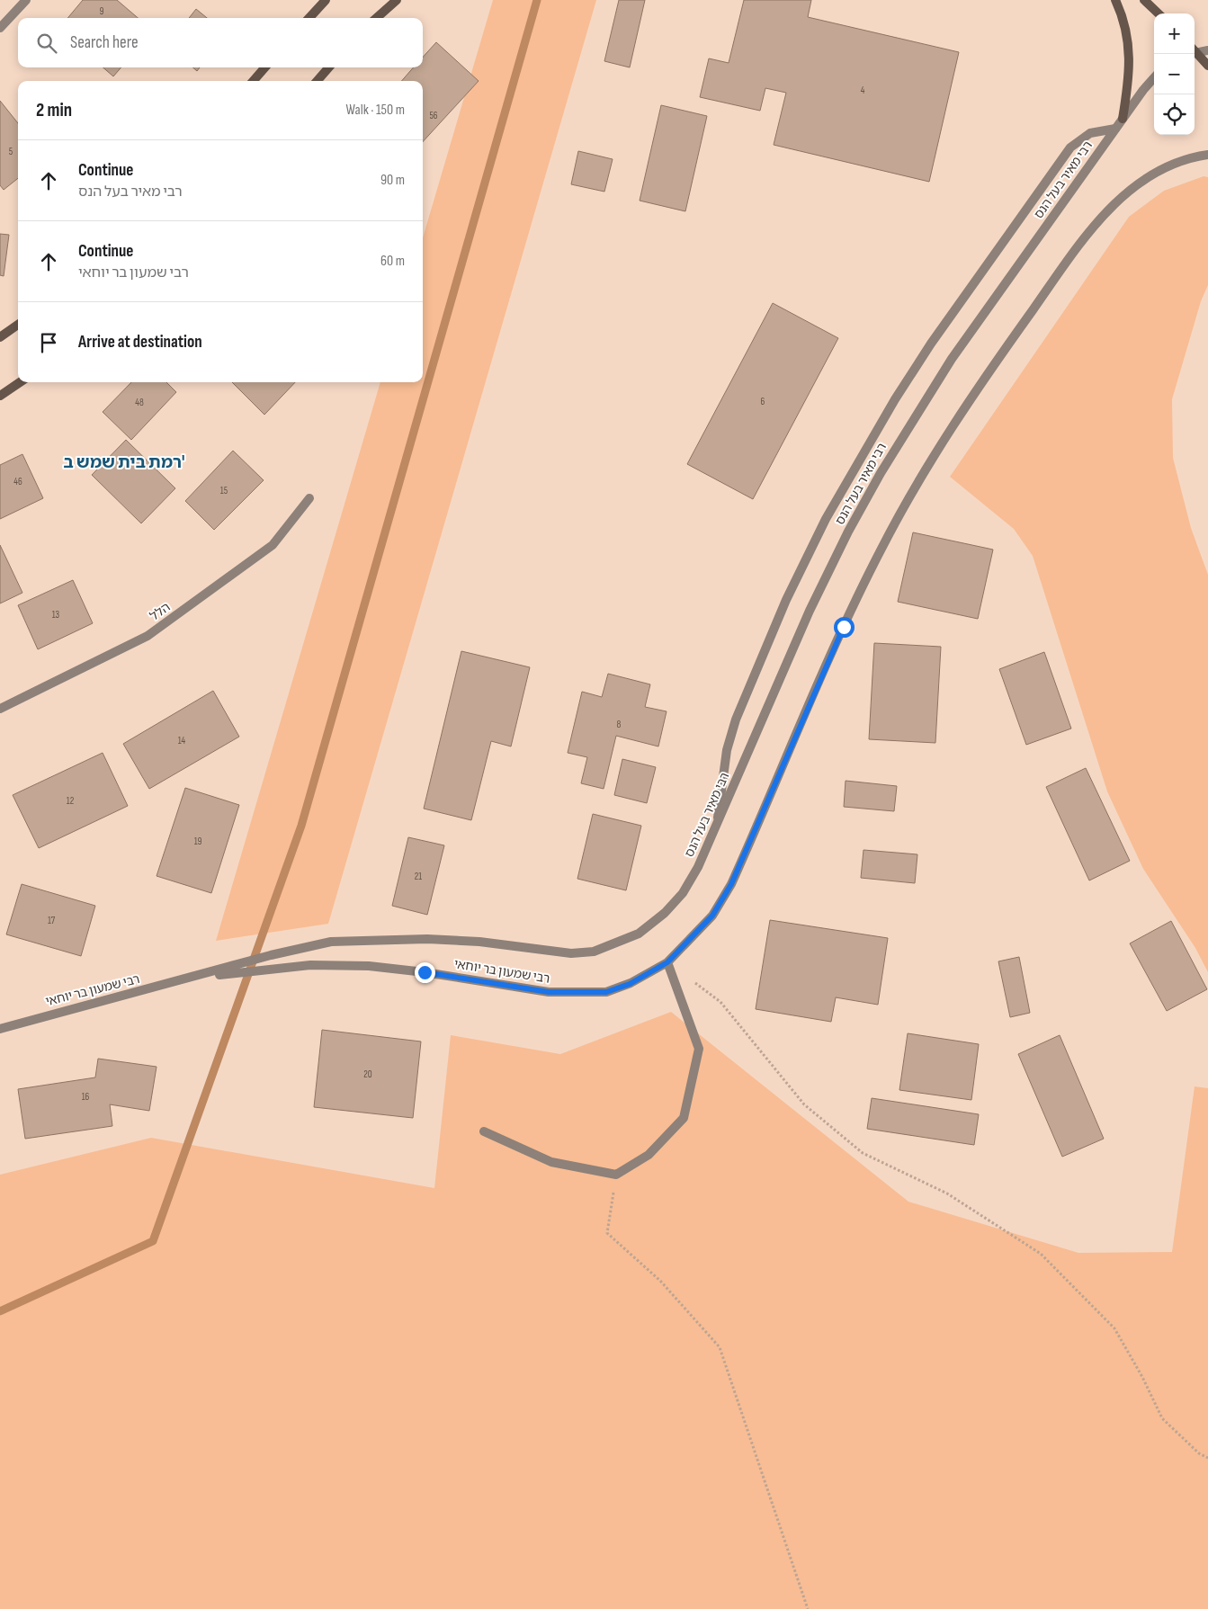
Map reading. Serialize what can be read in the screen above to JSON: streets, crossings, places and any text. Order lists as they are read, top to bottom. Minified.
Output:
{"streets":{"street":["רבי מאיר בעל הנס","הלל","רבי שמעון בר יוחאי"]},"crossings":[["רבי מאיר בעל הנס","רבי שמעון בר יוחאי"]],"districts":["רמת בית שמש ב'"],"house_numbers":["9","4","56","5","6","48","46","15","13","8","14","12","19","21","17","20","16"],"page":{"map_buttons":["+","−"],"search":"Search here","heading":["2 min","Walk · 150 m"],"list":[["Continue","רבי מאיר בעל הנס","90 m"],["Continue","רבי שמעון בר יוחאי","60 m"],"Arrive at destination"]}}
